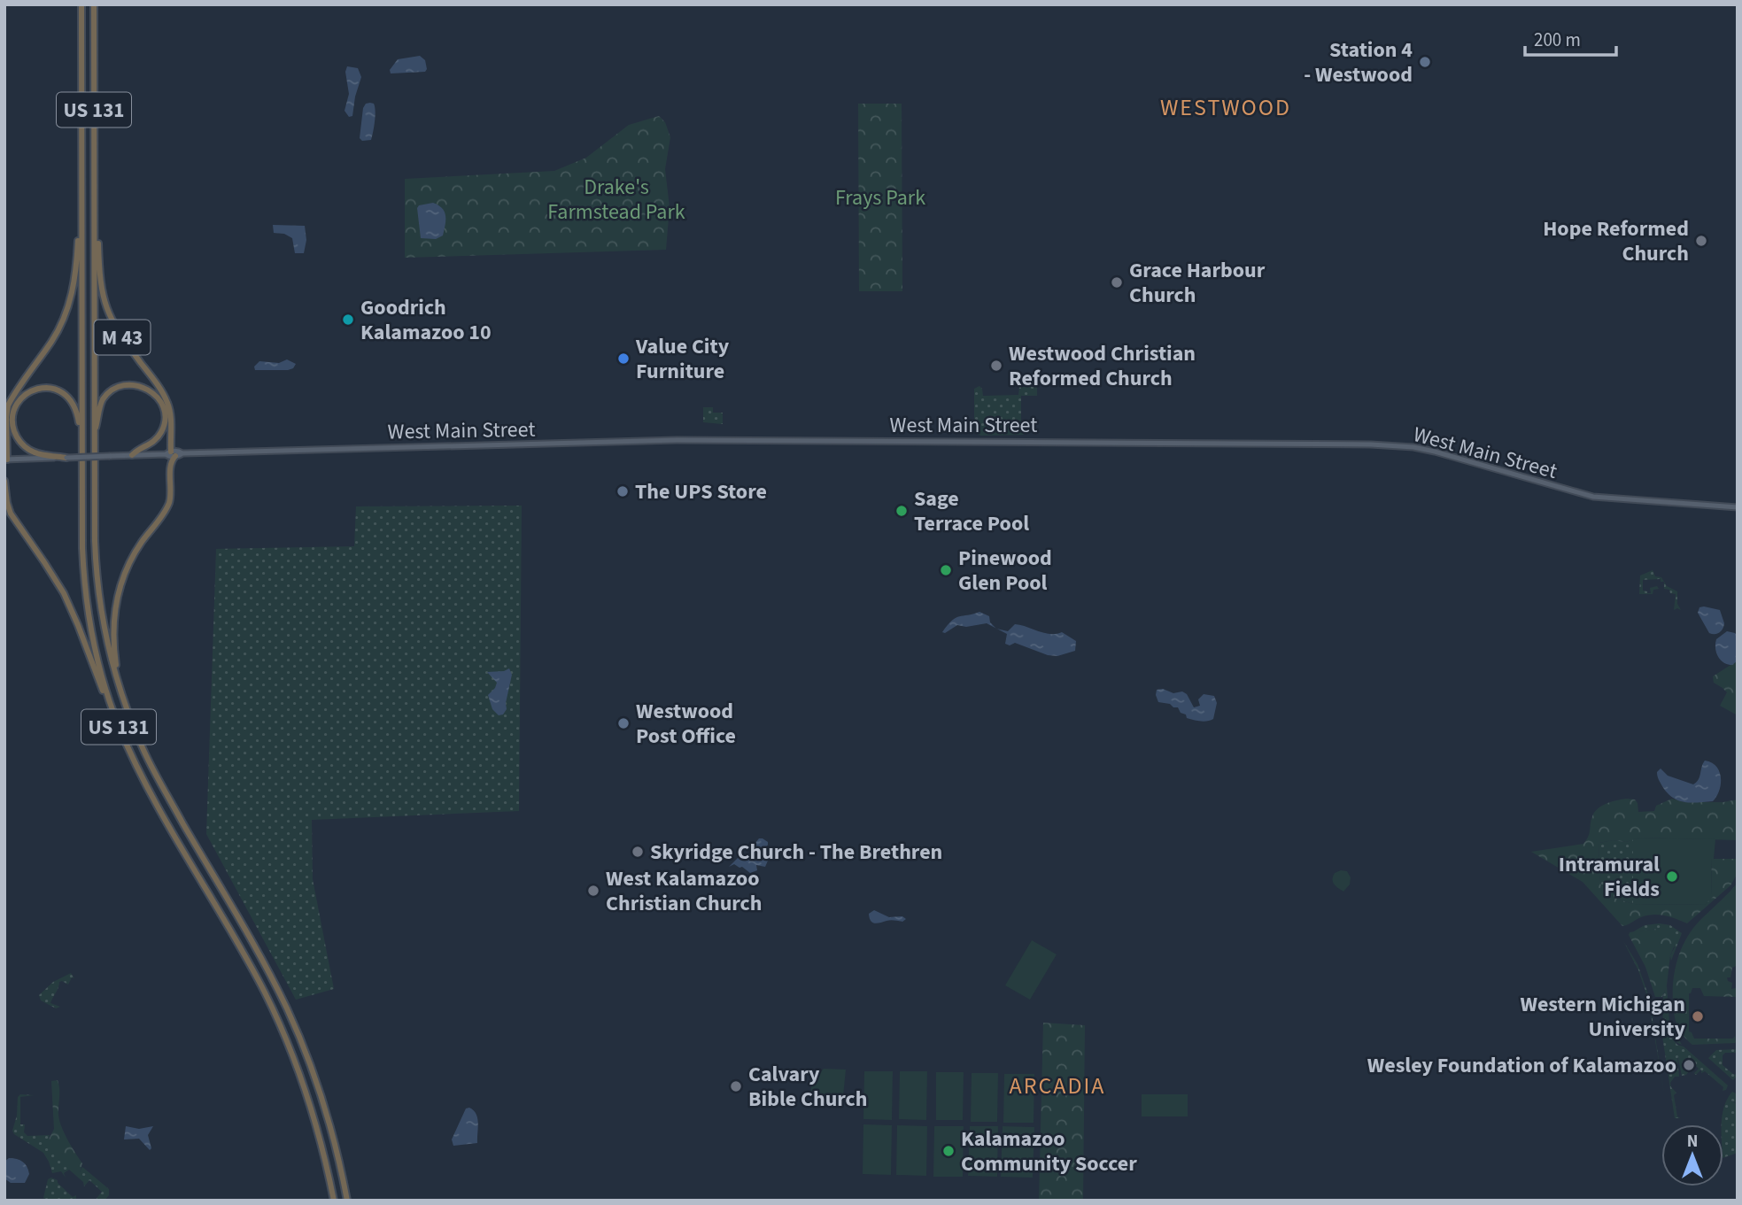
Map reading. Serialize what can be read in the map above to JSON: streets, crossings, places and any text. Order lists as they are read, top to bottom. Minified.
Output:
{"streets":{"highway":["US 131","M 43"],"main road":["West Main Street"]},"crossings":[["US 131","M 43"],["M 43","West Main Street"]],"districts":["WESTWOOD","ARCADIA"],"parks":["Drake's Farmstead Park","Frays Park"],"places":["Station 4 - Westwood","Hope Reformed Church","Grace Harbour Church","Goodrich Kalamazoo 10","Value City Furniture","Westwood Christian Reformed Church","The UPS Store","Sage Terrace Pool","Pinewood Glen Pool","Westwood Post Office","Skyridge Church - The Brethren","Intramural Fields","West Kalamazoo Christian Church","Western Michigan University","Wesley Foundation of Kalamazoo","Calvary Bible Church","Kalamazoo Community Soccer"],"scale_bar":"200 m","north":"top"}
